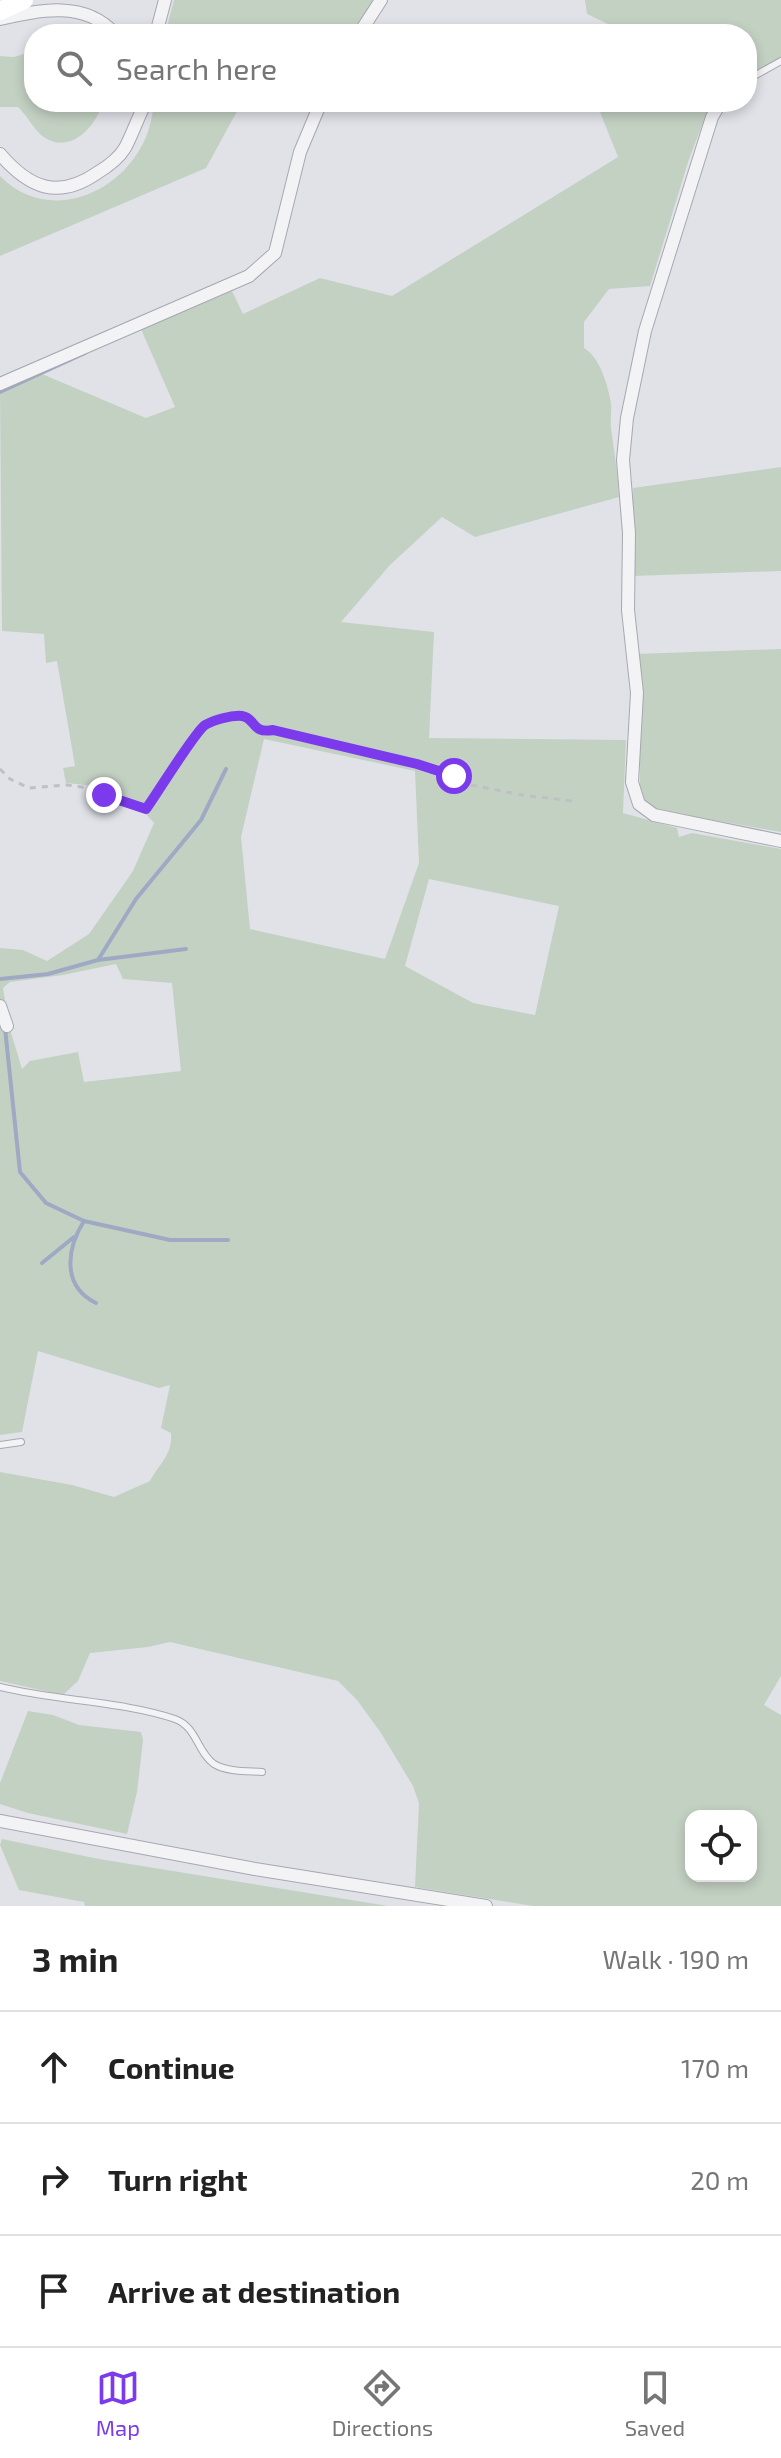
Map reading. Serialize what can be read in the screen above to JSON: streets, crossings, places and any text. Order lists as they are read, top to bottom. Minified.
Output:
{"page":{"search":"Search here","heading":["3 min","Walk · 190 m"],"list":[["Continue","170 m"],["Turn right","20 m"],"Arrive at destination"],"nav":["Map","Directions","Saved"]}}
